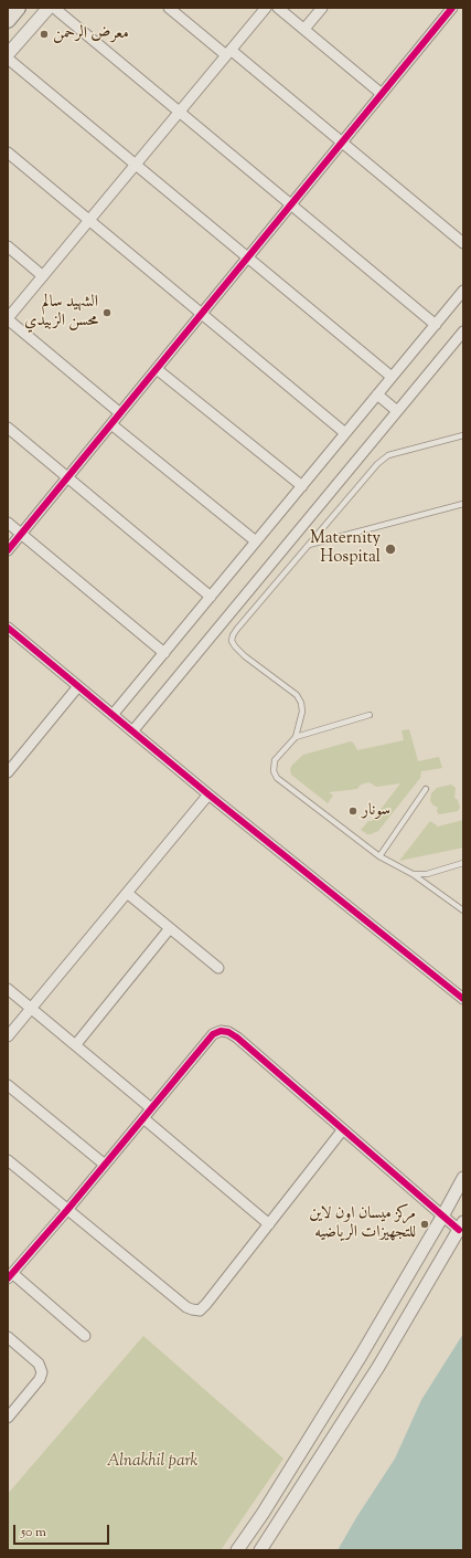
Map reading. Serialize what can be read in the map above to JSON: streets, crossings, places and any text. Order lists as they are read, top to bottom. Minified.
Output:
{"parks":["Alnakhil park"],"places":["معرض الرحمن","الشهيد سالم محسن الزبيدي","Maternity Hospital","سونار","مركز ميسان اون لاين للتجهيزات الرياضيه"],"scale_bar":"50 m"}
